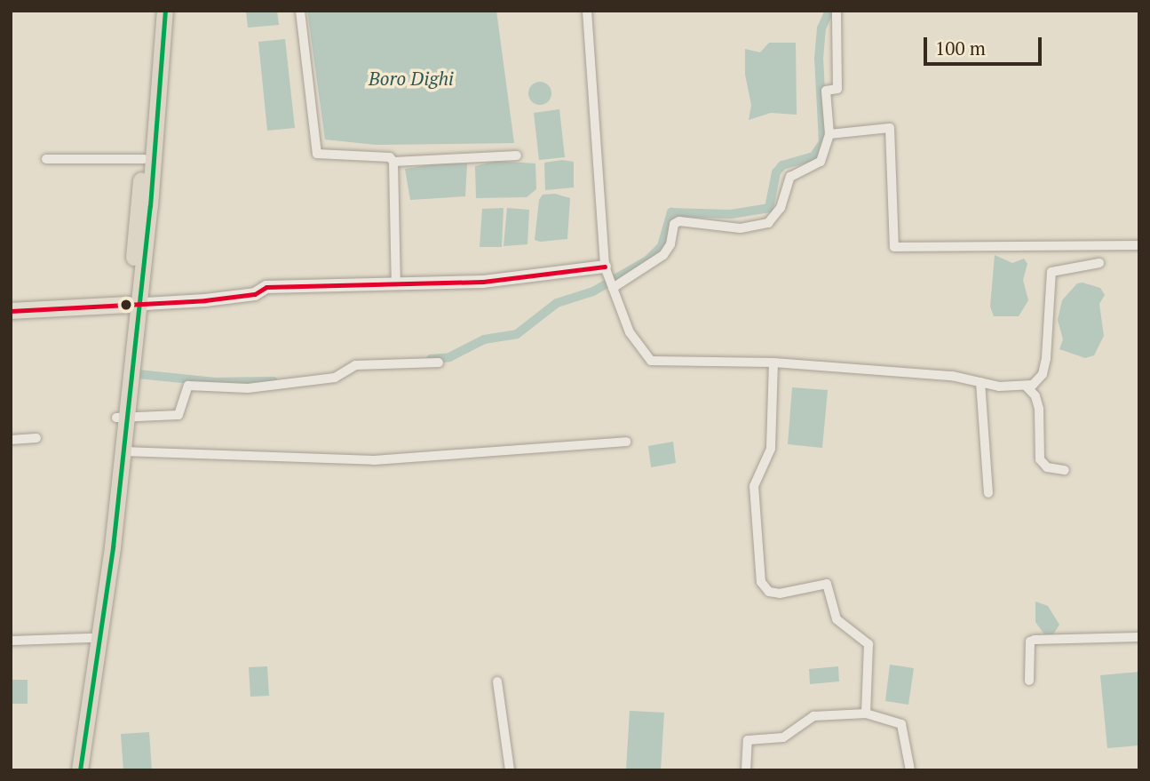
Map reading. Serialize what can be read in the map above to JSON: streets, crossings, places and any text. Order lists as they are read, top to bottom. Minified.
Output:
{"water":["Boro Dighi"],"scale_bar":"100 m"}
